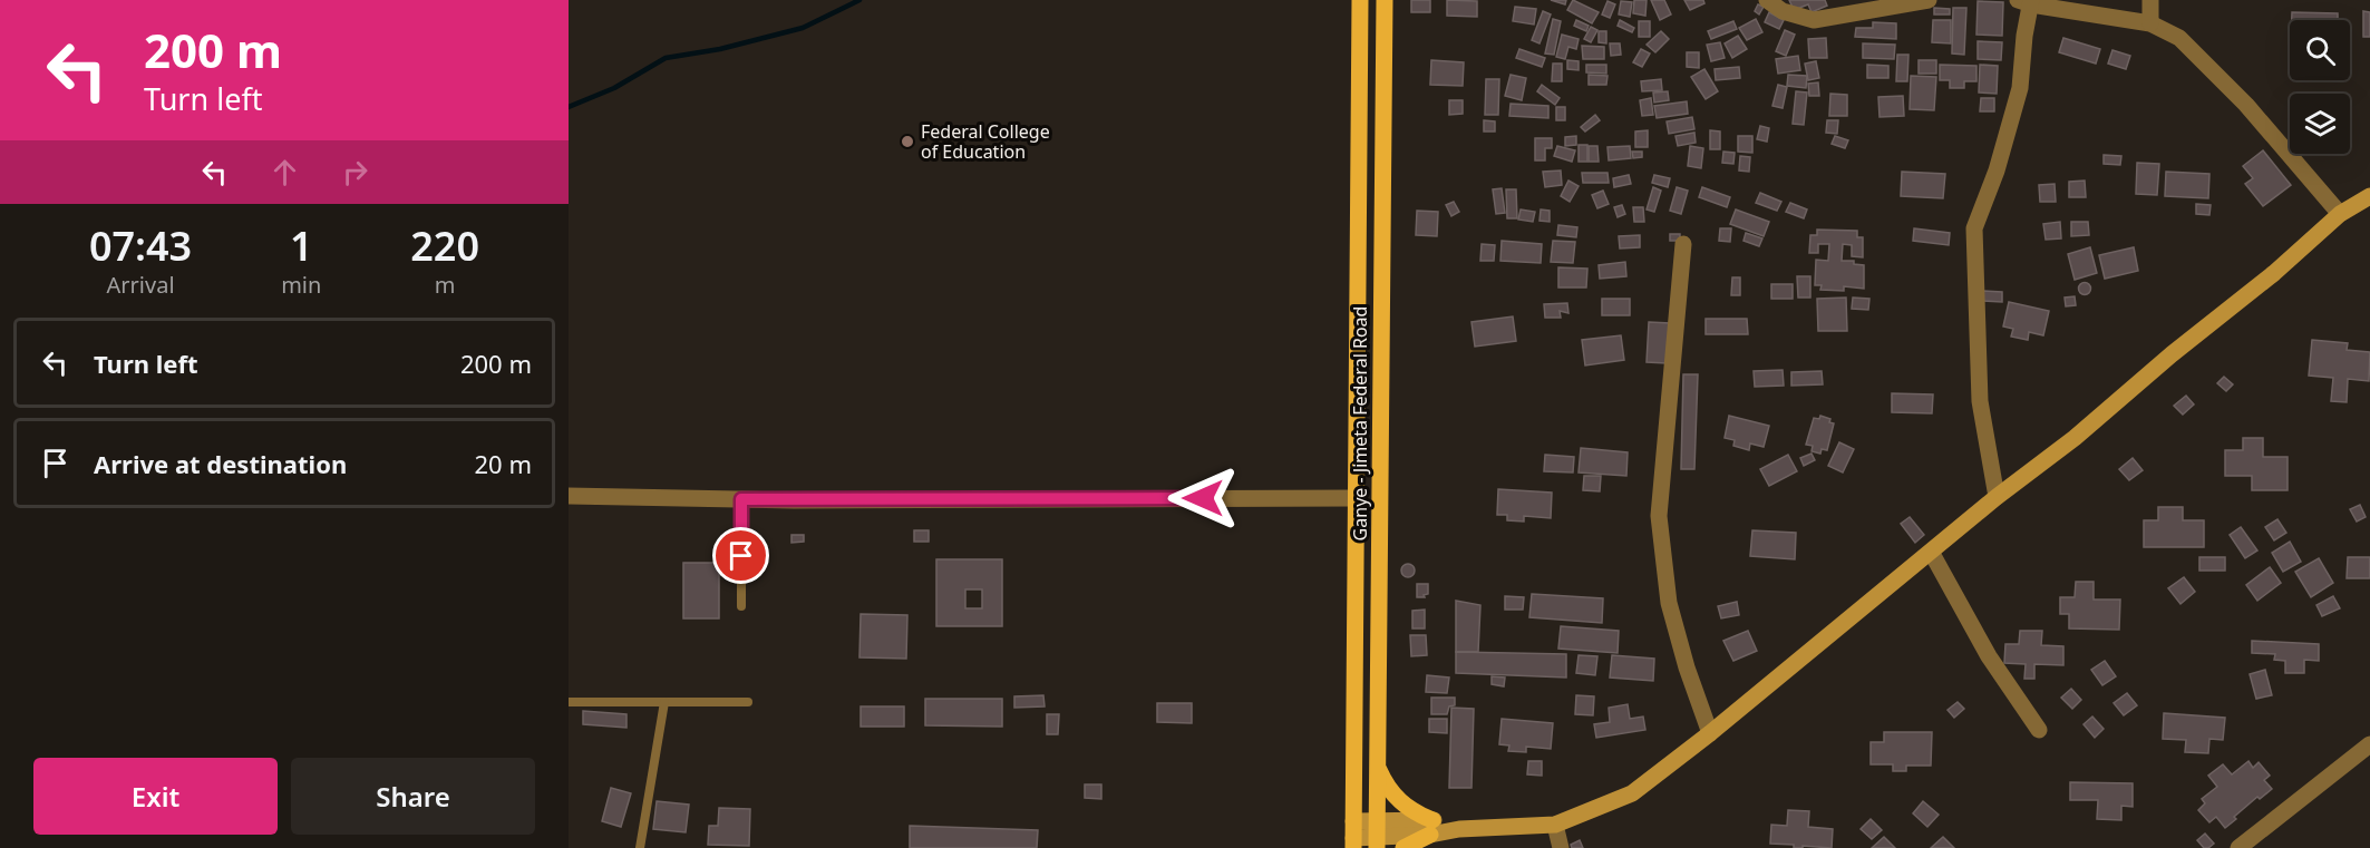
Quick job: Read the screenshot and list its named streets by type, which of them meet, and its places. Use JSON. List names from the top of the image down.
{
  "streets": {
    "main road": ["Ganye - Jimeta Federal Road"]
  },
  "places": ["Federal College of Education"],
  "page": {
    "turn": ["200 m", "Turn left"],
    "eta": [
      "07:43",
      "Arrival",
      "1",
      "min",
      "220",
      "m"
    ],
    "list": [
      {
        "name": "Turn left",
        "value": "200 m"
      },
      {
        "name": "Arrive at destination",
        "value": "20 m"
      }
    ],
    "buttons": ["Exit", "Share"]
  }
}
